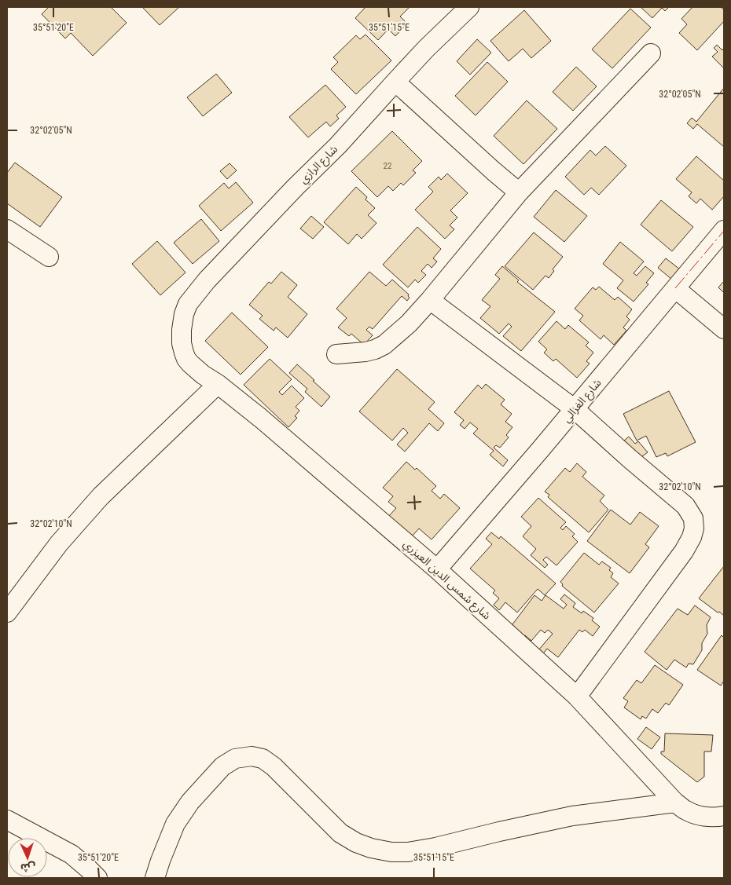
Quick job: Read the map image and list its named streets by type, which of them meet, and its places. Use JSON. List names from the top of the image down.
{
  "streets": {
    "street": ["شارع الرازي", "شارع الغزالي", "شارع شمس الدين العيزري"]
  },
  "crossings": [
    ["شارع الرازي", "شارع شمس الدين العيزري"],
    ["شارع الغزالي", "شارع شمس الدين العيزري"]
  ],
  "house_numbers": ["22"],
  "north": "bottom",
  "coordinates": [
    "35°51'20\"E",
    "35°51'15\"E",
    "32°02'05\"N",
    "32°02'10\"N"
  ]
}
